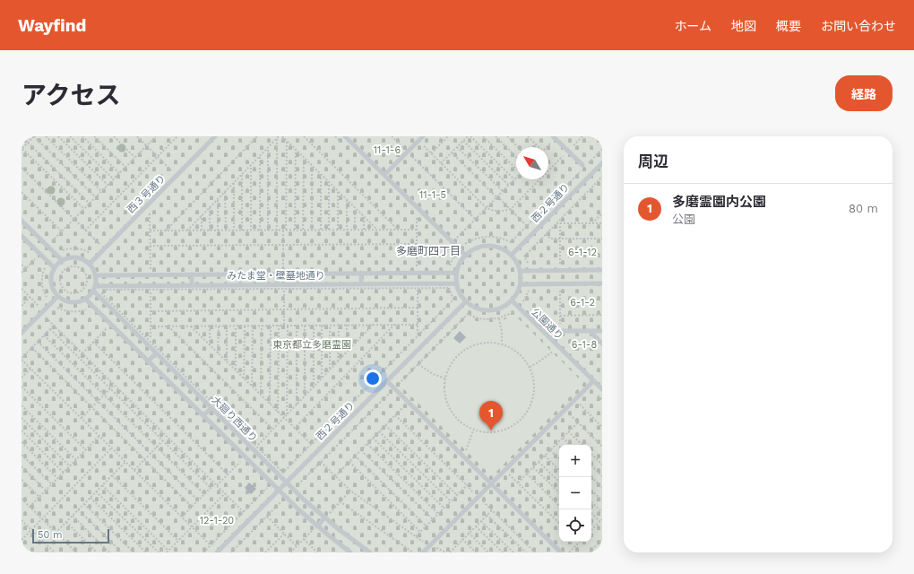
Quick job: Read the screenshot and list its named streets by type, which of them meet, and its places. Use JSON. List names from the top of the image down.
{
  "streets": {
    "lane": [
      "西３号通り",
      "西２号通り",
      "みたま堂・壁墓地通り",
      "公園通り",
      "大廻り西通り"
    ]
  },
  "crossings": [
    ["西２号通り", "みたま堂・壁墓地通り"],
    ["西２号通り", "公園通り"],
    ["西２号通り", "大廻り西通り"],
    ["みたま堂・壁墓地通り", "公園通り"]
  ],
  "districts": ["多磨町四丁目"],
  "parks": [
    "11-1-6",
    "11-1-5",
    "6-1-12",
    "6-1-2",
    "東京都立多磨霊園",
    "6-1-8",
    "12-1-20"
  ],
  "scale_bar": "50 m",
  "north": "top left",
  "page": {
    "header": "Wayfind",
    "nav": [
      "ホーム",
      "地図",
      "概要",
      "お問い合わせ"
    ],
    "title": "アクセス",
    "buttons": "経路",
    "heading": "周辺",
    "list": [
      {
        "mark": "1",
        "name": "多磨霊園内公園",
        "note": "公園",
        "value": "80 m"
      }
    ],
    "pins": "1",
    "map_buttons": ["+", "−"],
    "scale": "50 m"
  }
}
